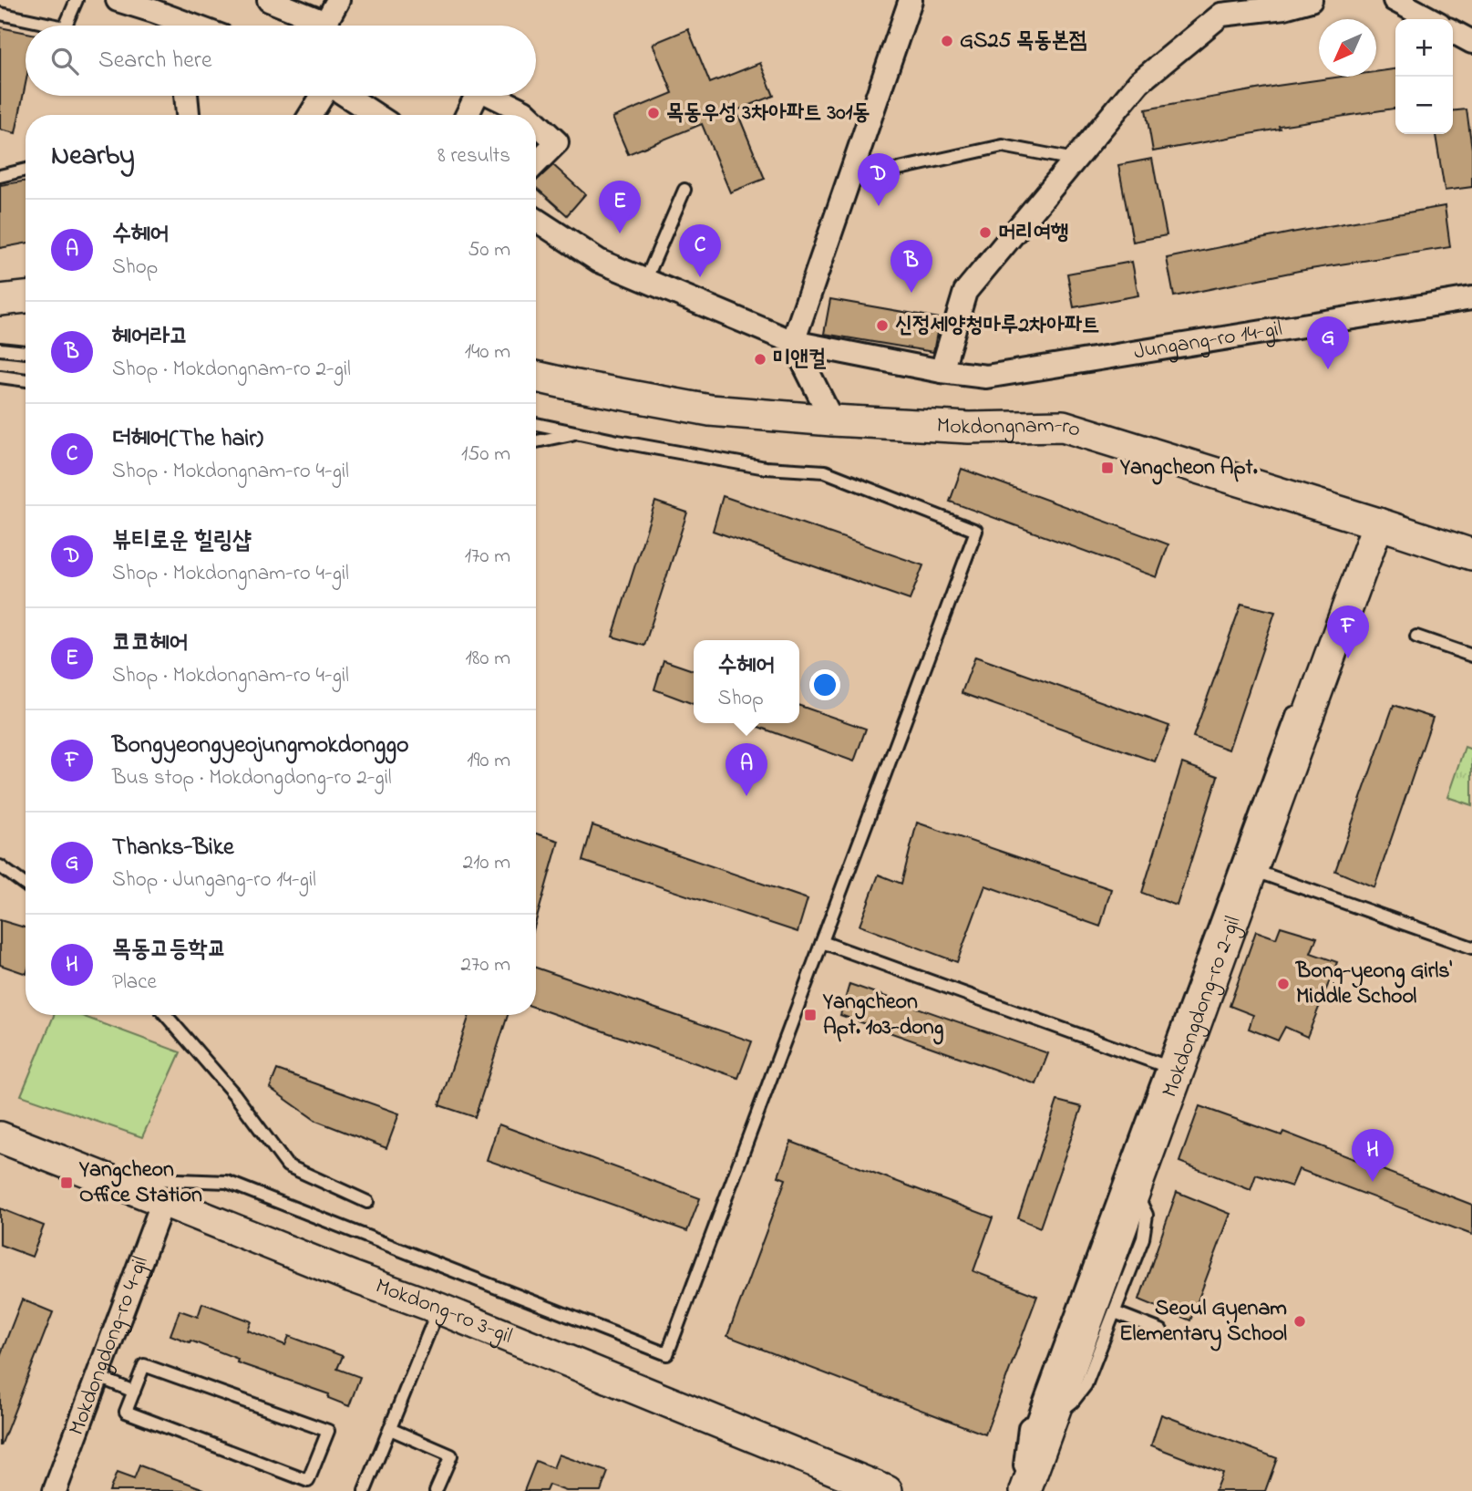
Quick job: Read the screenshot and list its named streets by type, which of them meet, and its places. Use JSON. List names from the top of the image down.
{
  "streets": {
    "street": [
      "Jungang-ro 14-gil",
      "Mokdongnam-ro",
      "Mokdongdong-ro 2-gil",
      "Mokdong-ro 3-gil",
      "Mokdongdong-ro 4-gil"
    ]
  },
  "crossings": [
    ["Mokdongnam-ro", "Mokdongdong-ro 2-gil"],
    ["Mokdong-ro 3-gil", "Mokdongdong-ro 4-gil"]
  ],
  "places": {
    "other": [
      "GS25 목동본점",
      "목동우성 3차아파트 301동",
      "머리여행",
      "신정세양청마루2차아파트",
      "미앤컬",
      "Bong-yeong Girls' Middle School",
      "Seoul Gyenam Elementary School"
    ],
    "transit": ["Yangcheon Apt.", "Yangcheon Apt. 103-dong", "Yangcheon Office Station"]
  },
  "north": "bottom left",
  "page": {
    "map_buttons": ["+", "−"],
    "search": "Search here",
    "heading": ["Nearby", "8 results"],
    "pins": [
      "D",
      "E",
      "C",
      "B",
      "G",
      "F",
      "A",
      "H"
    ],
    "list": [
      {
        "mark": "A",
        "name": "수헤어",
        "note": "Shop",
        "value": "50 m"
      },
      {
        "mark": "B",
        "name": "헤어라고",
        "note": "Shop · Mokdongnam-ro 2-gil",
        "value": "140 m"
      },
      {
        "mark": "C",
        "name": "더헤어(The hair)",
        "note": "Shop · Mokdongnam-ro 4-gil",
        "value": "150 m"
      },
      {
        "mark": "D",
        "name": "뷰티로운 힐링샵",
        "note": "Shop · Mokdongnam-ro 4-gil",
        "value": "170 m"
      },
      {
        "mark": "E",
        "name": "코코헤어",
        "note": "Shop · Mokdongnam-ro 4-gil",
        "value": "180 m"
      },
      {
        "mark": "F",
        "name": "Bongyeongyeojungmokdonggo",
        "note": "Bus stop · Mokdongdong-ro 2-gil",
        "value": "190 m"
      },
      {
        "mark": "G",
        "name": "Thanks-Bike",
        "note": "Shop · Jungang-ro 14-gil",
        "value": "210 m"
      },
      {
        "mark": "H",
        "name": "목동고등학교",
        "note": "Place",
        "value": "270 m"
      }
    ],
    "popup": ["수헤어", "Shop"]
  }
}
